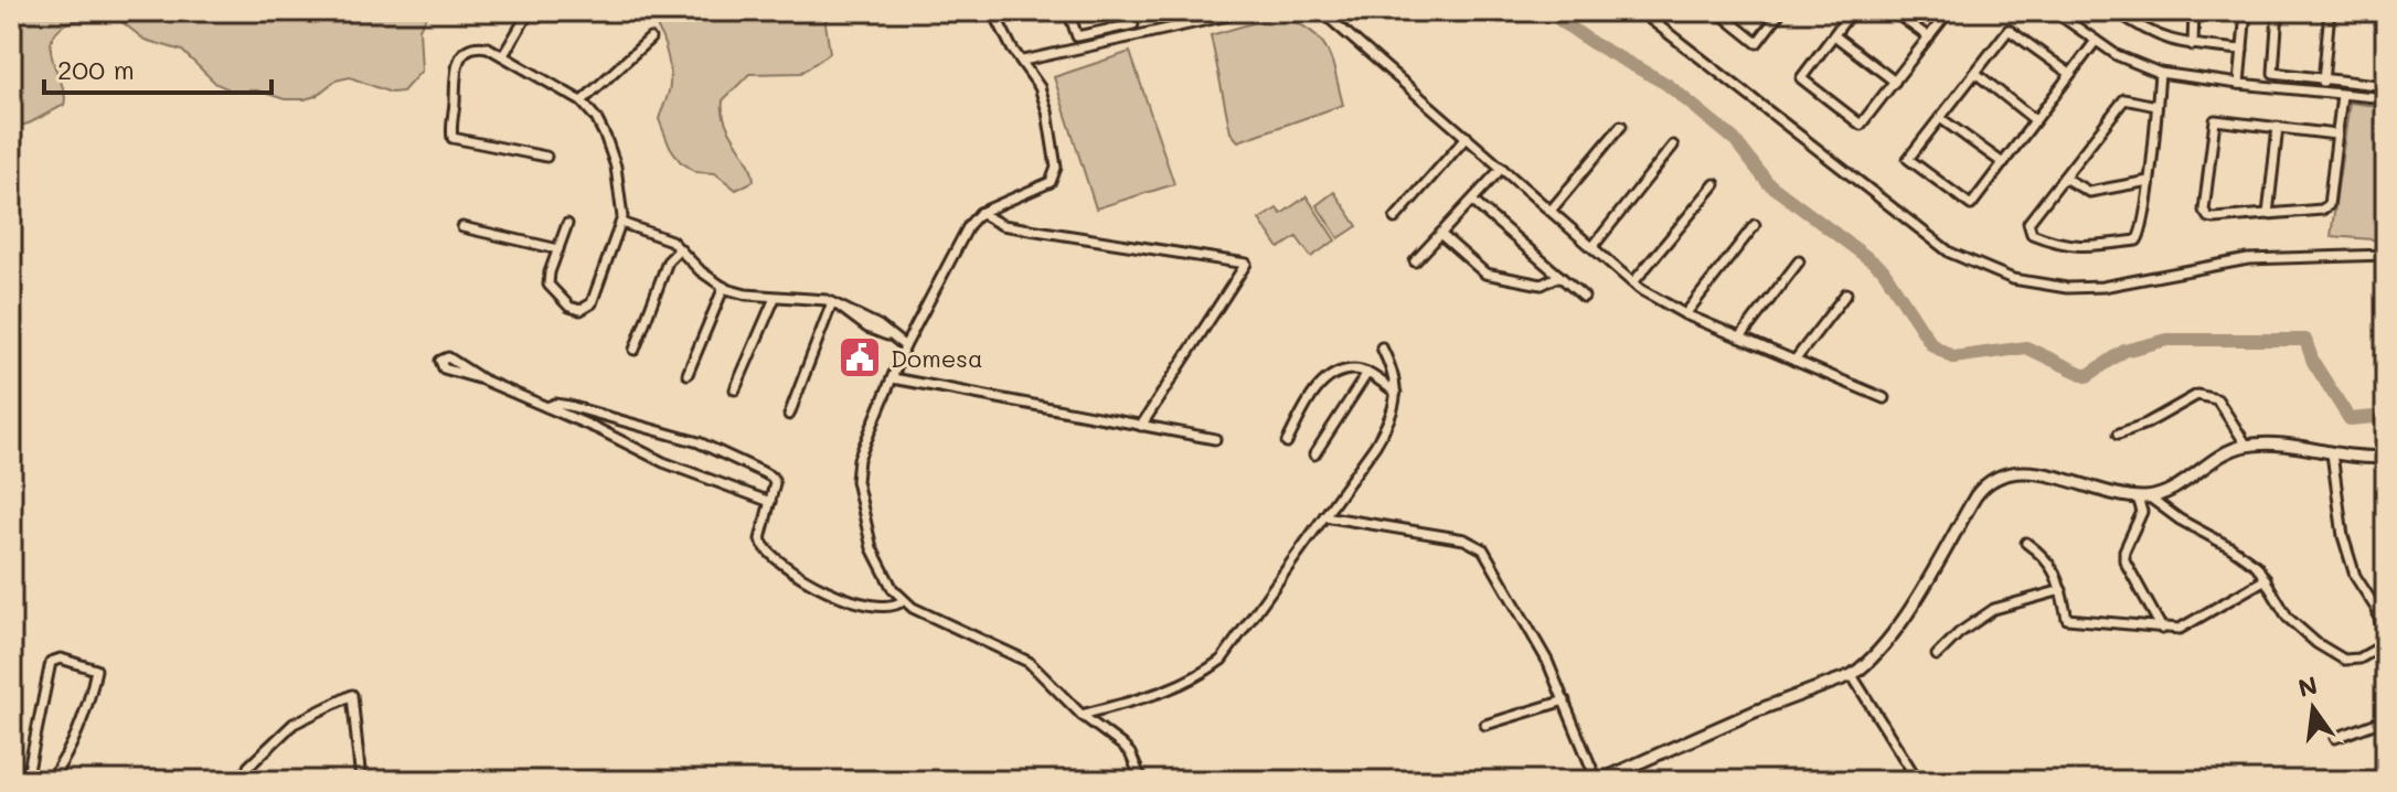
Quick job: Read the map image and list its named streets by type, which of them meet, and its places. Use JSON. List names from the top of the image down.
{
  "places": {
    "public building": ["Domesa"]
  },
  "scale_bar": "200 m",
  "north": "top"
}
